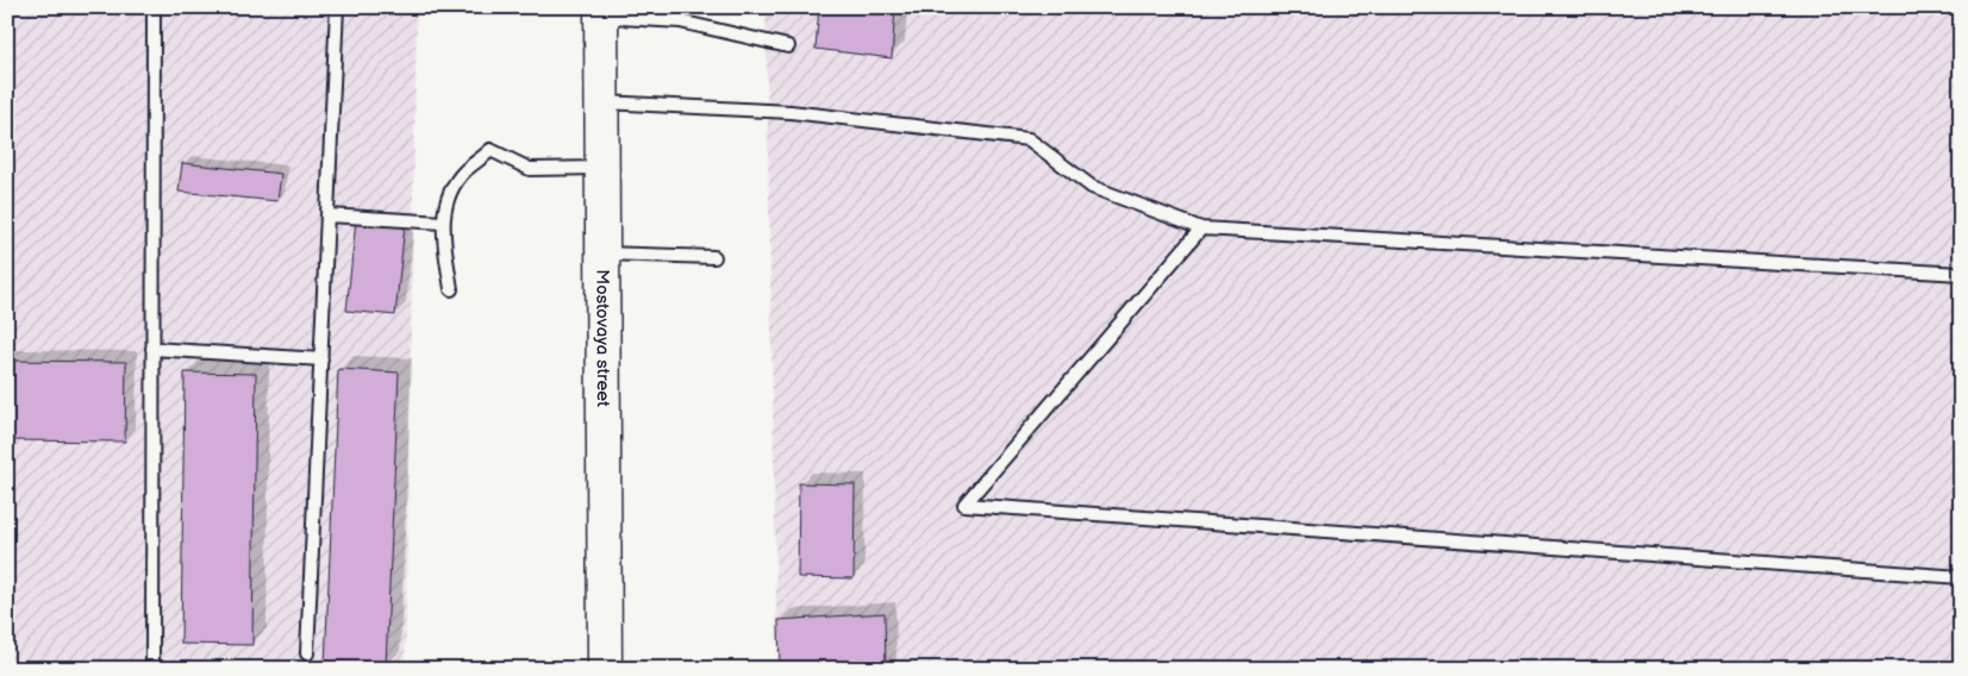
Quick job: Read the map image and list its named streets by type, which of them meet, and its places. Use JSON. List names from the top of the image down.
{
  "streets": {
    "street": ["Mostovaya street"]
  }
}
